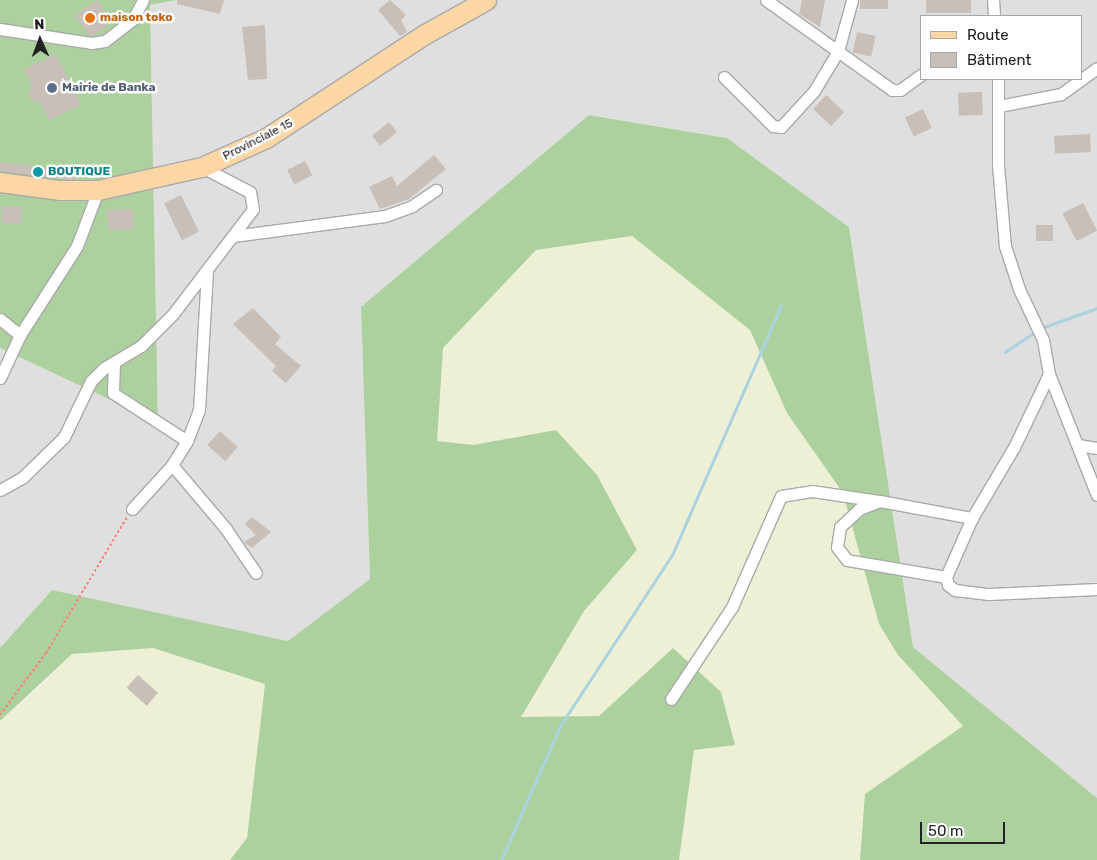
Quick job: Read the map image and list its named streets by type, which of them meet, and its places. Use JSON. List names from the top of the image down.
{
  "streets": {
    "main road": ["Provinciale 15"]
  },
  "places": ["maison toko", "Mairie de Banka", "BOUTIQUE"],
  "legend": ["Route", "Bâtiment"],
  "scale_bar": "50 m",
  "north": "top"
}
